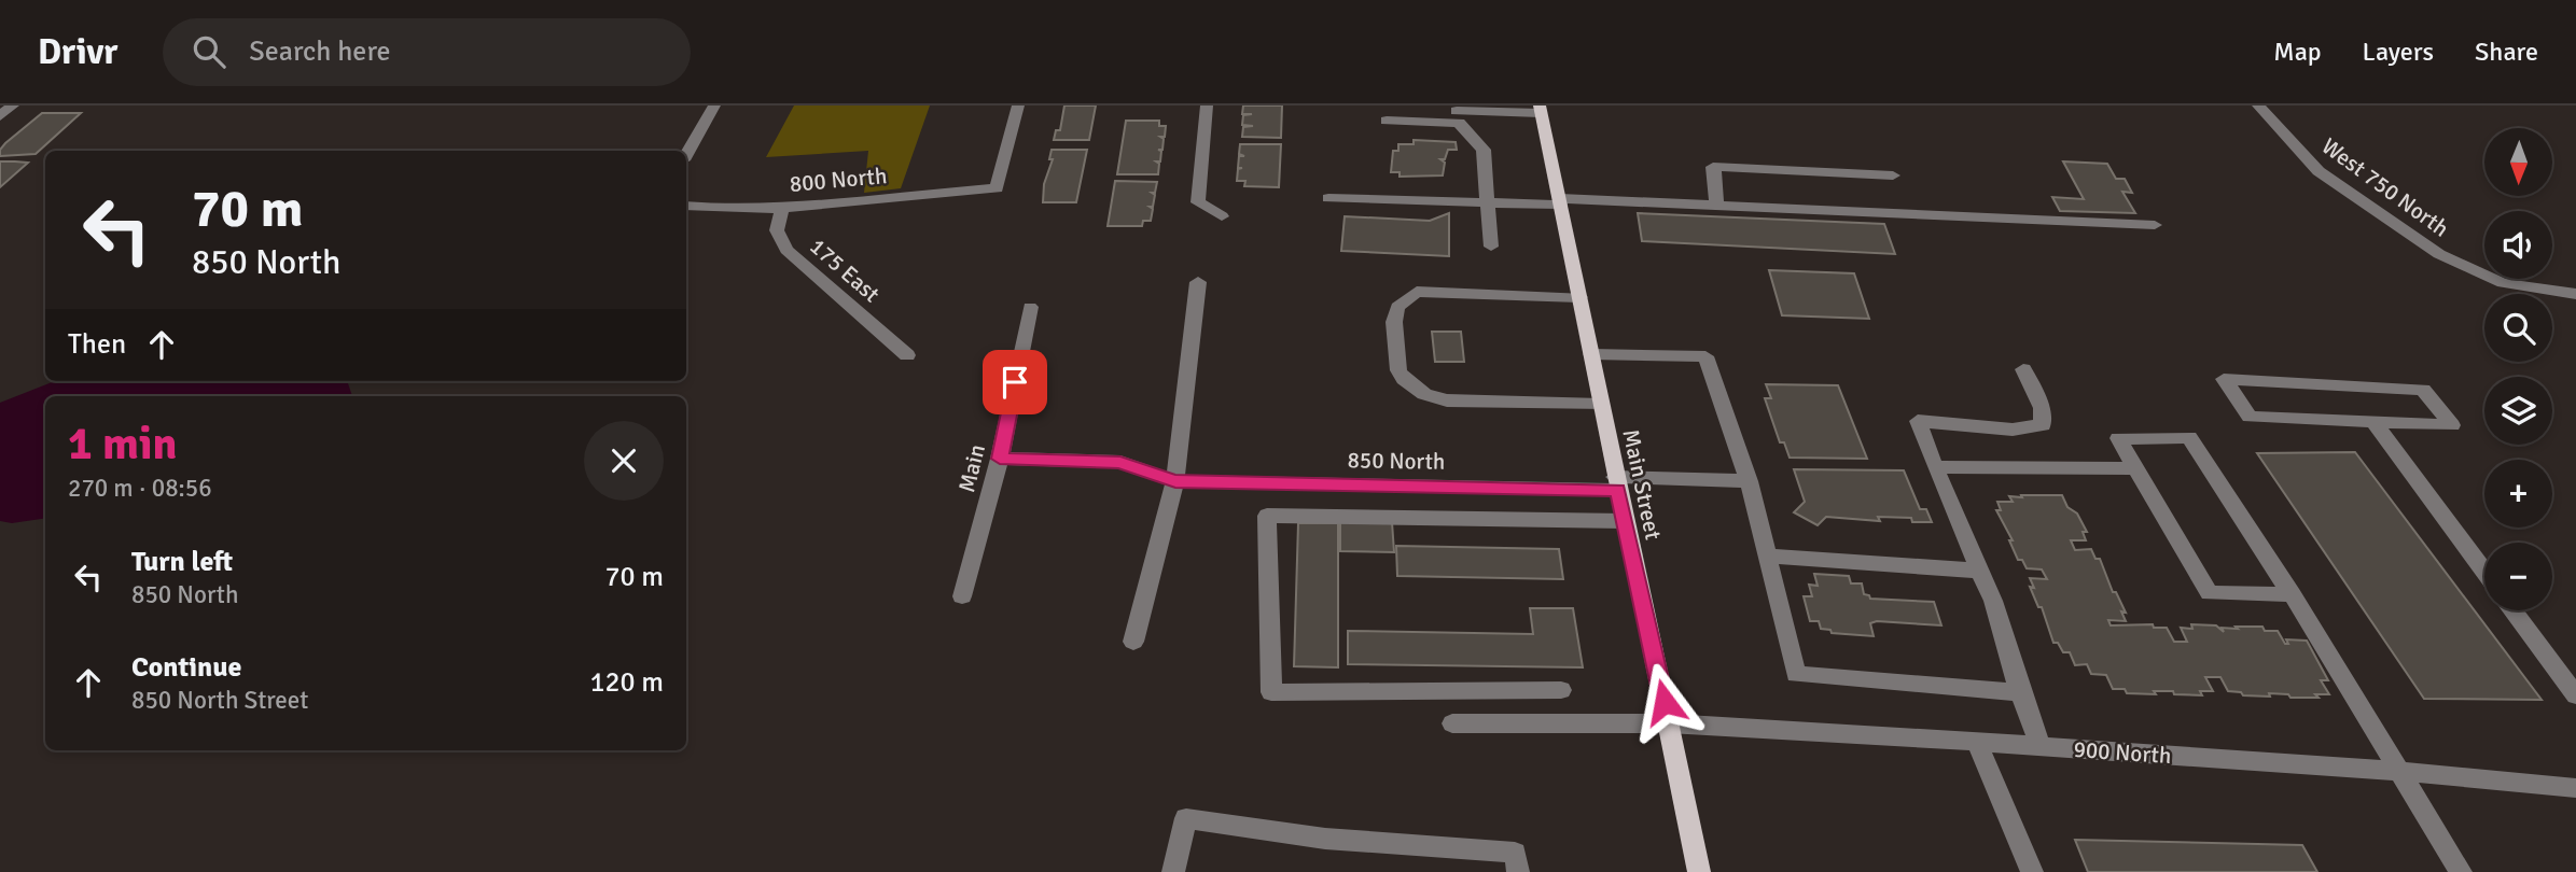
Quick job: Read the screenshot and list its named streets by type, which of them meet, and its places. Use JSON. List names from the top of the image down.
{
  "streets": {
    "main road": ["Main Street"],
    "street": [
      "800 North",
      "West 750 North",
      "175 East",
      "850 North",
      "Main",
      "900 North"
    ]
  },
  "crossings": [
    ["800 North", "175 East"],
    ["850 North", "Main"],
    ["850 North", "Main Street"],
    ["Main Street", "900 North"]
  ],
  "north": "bottom",
  "page": {
    "header": "Drivr",
    "search": "Search here",
    "nav": ["Map", "Layers", "Share"],
    "map_buttons": ["+", "−"],
    "turn": ["70 m", "850 North"],
    "then": "Then",
    "heading": ["1 min", "270 m · 08:56"],
    "list": [
      {
        "name": "Turn left",
        "note": "850 North",
        "value": "70 m"
      },
      {
        "name": "Continue",
        "note": "850 North Street",
        "value": "120 m"
      }
    ]
  }
}
